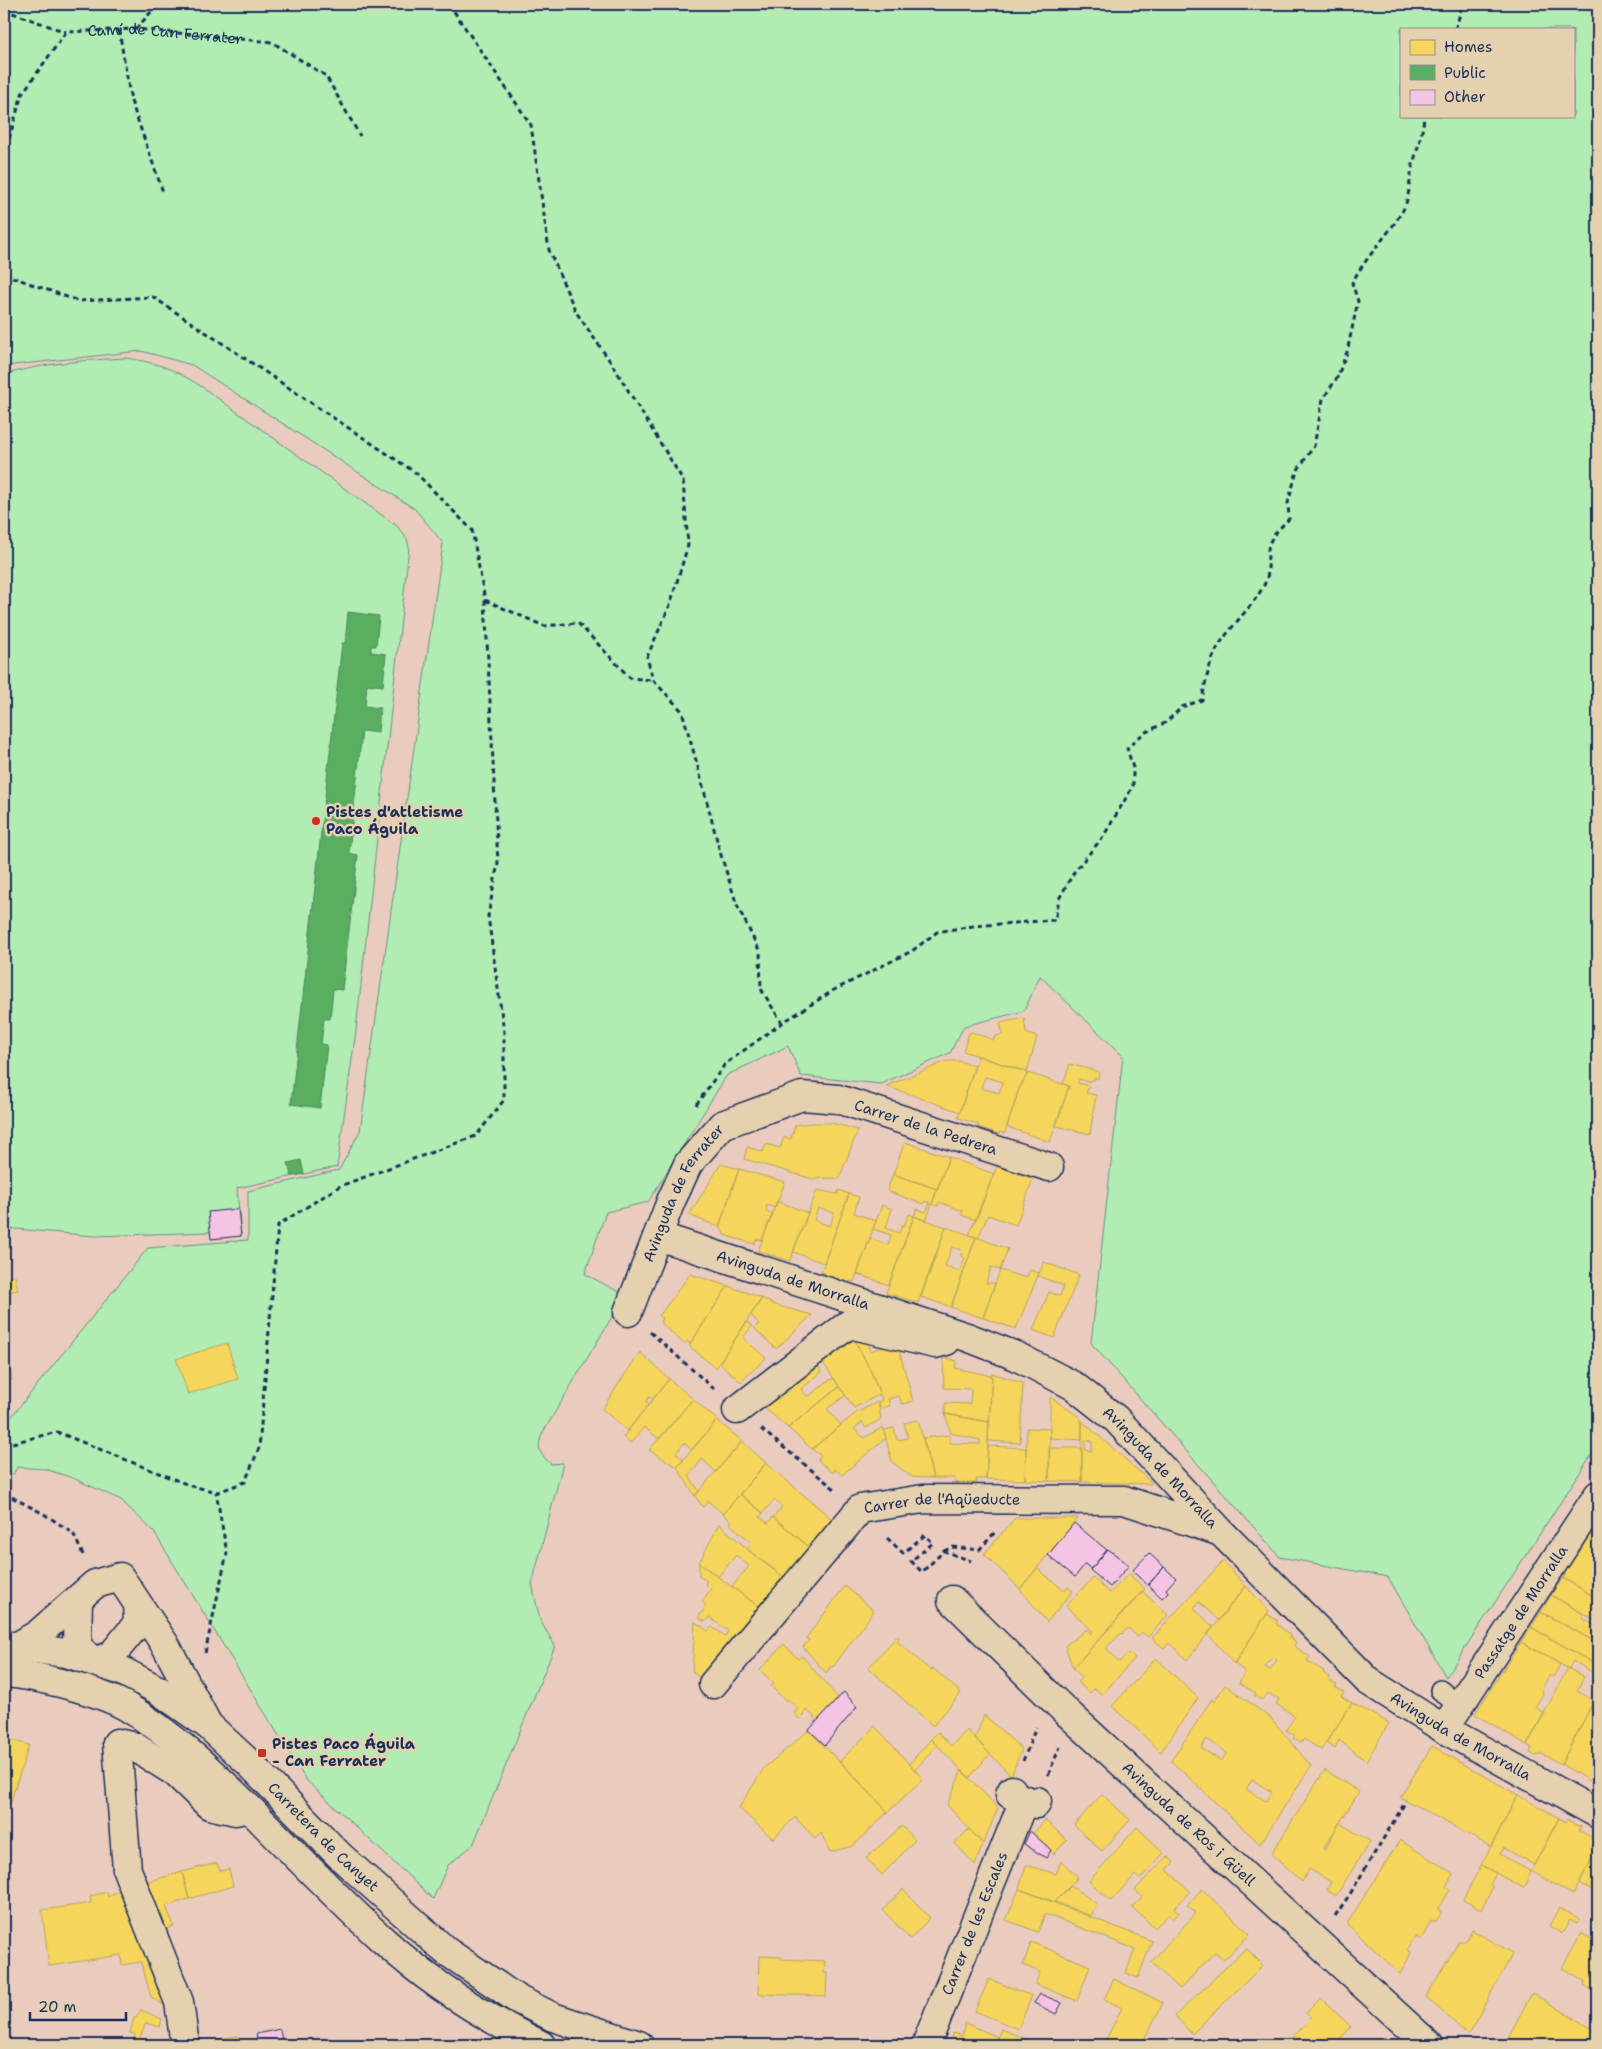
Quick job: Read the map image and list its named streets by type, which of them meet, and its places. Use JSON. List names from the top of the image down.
{
  "streets": {
    "street": [
      "Carrer de la Pedrera",
      "Avinguda de Ferrater",
      "Avinguda de Morralla",
      "Carrer de l'Aqüeducte",
      "Passatge de Morralla",
      "Avinguda de Ros i Güell",
      "Carretera de Canyet",
      "Carrer de les Escales"
    ],
    "path": ["Camí de Can Ferrater"]
  },
  "crossings": [
    ["Carrer de la Pedrera", "Avinguda de Ferrater"],
    ["Avinguda de Ferrater", "Avinguda de Morralla"],
    ["Avinguda de Morralla", "Carrer de l'Aqüeducte"],
    ["Avinguda de Morralla", "Passatge de Morralla"]
  ],
  "places": {
    "other": ["Pistes d'atletisme Paco Águila"],
    "transit": ["Pistes Paco Águila - Can Ferrater"]
  },
  "legend": ["Homes", "Public", "Other"],
  "scale_bar": "20 m"
}
